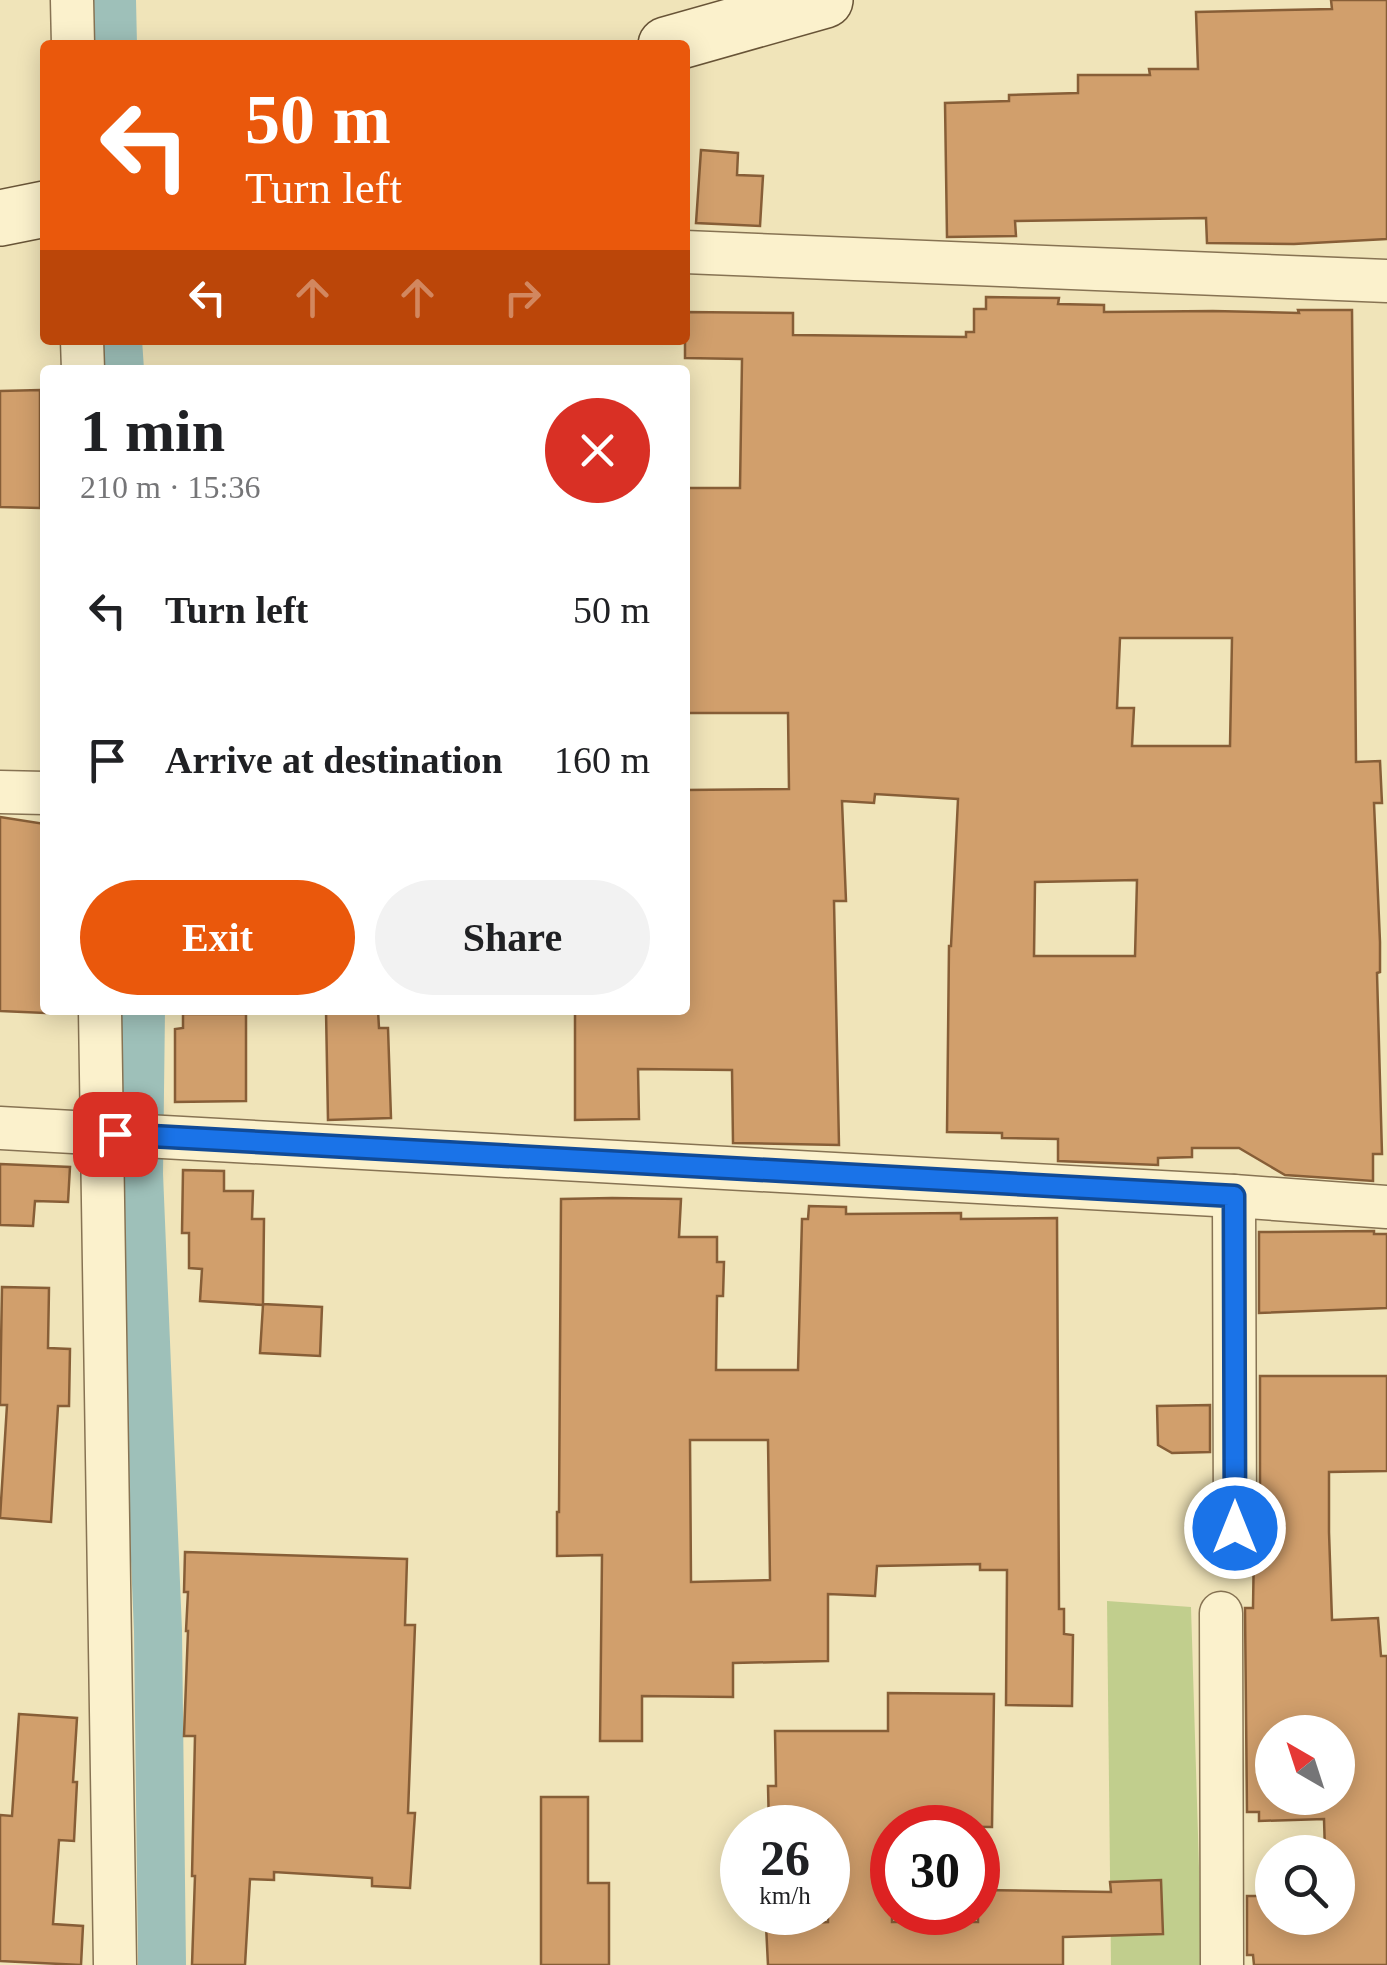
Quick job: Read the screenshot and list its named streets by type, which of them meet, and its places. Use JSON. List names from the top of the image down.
{
  "north": "top left",
  "page": {
    "turn": ["50 m", "Turn left"],
    "heading": ["1 min", "210 m · 15:36"],
    "list": [
      {
        "name": "Turn left",
        "value": "50 m"
      },
      {
        "name": "Arrive at destination",
        "value": "160 m"
      }
    ],
    "buttons": ["Exit", "Share"],
    "speed": "26 km/h",
    "limit": "30"
  }
}
